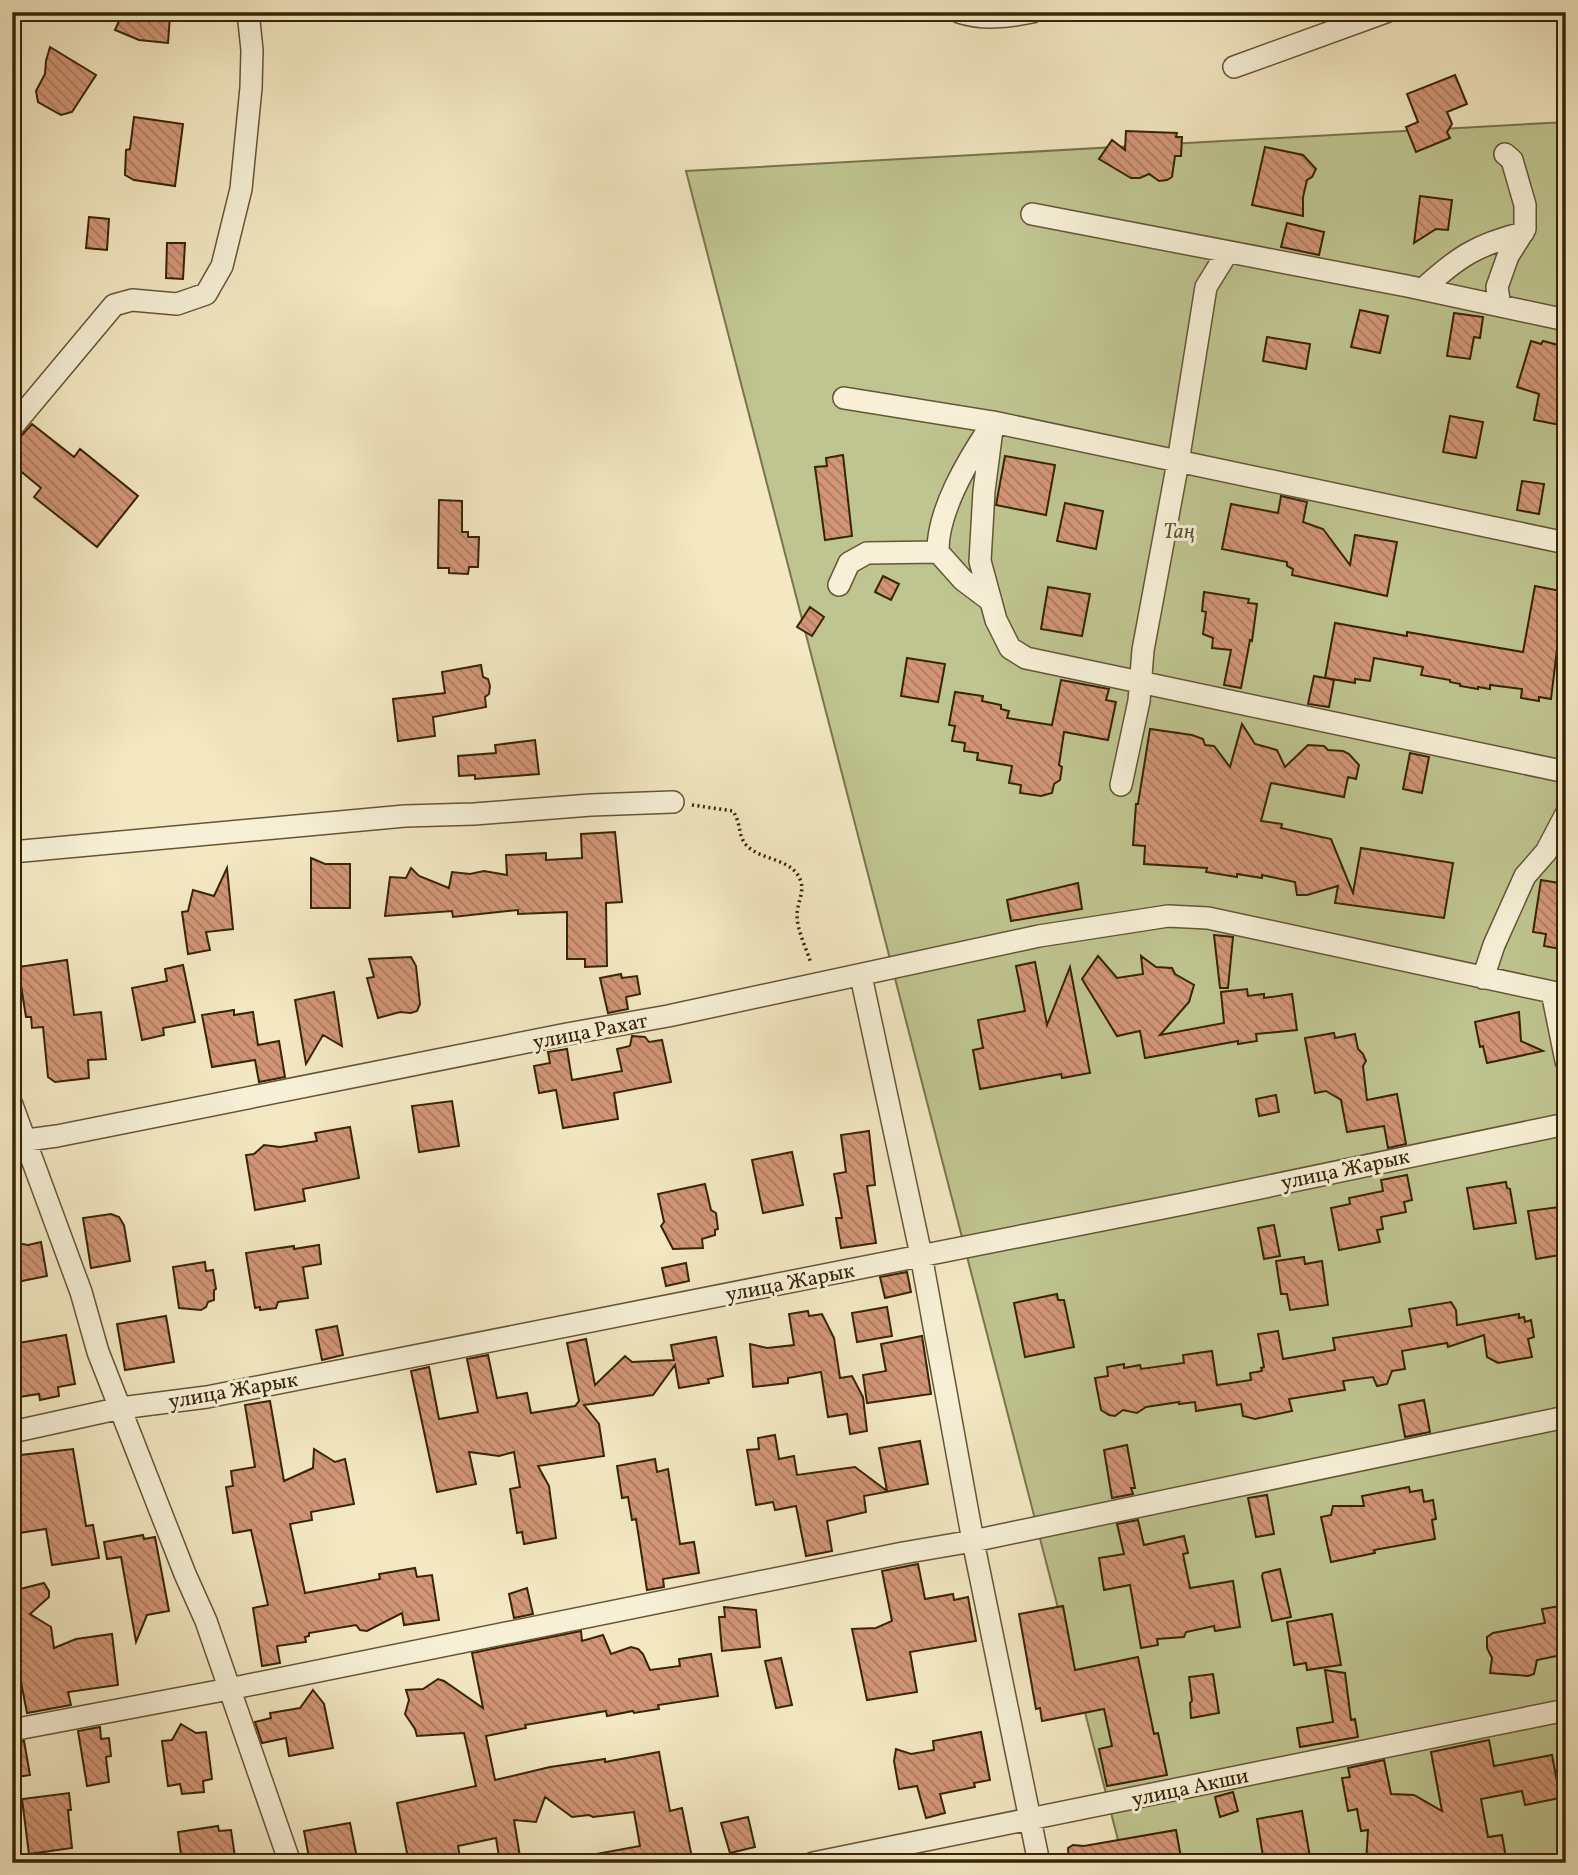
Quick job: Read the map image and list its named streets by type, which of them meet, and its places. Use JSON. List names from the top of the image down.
{
  "streets": {
    "street": ["улица Рахат", "улица Жарык", "улица Акши"]
  },
  "parks": ["Таң"]
}
